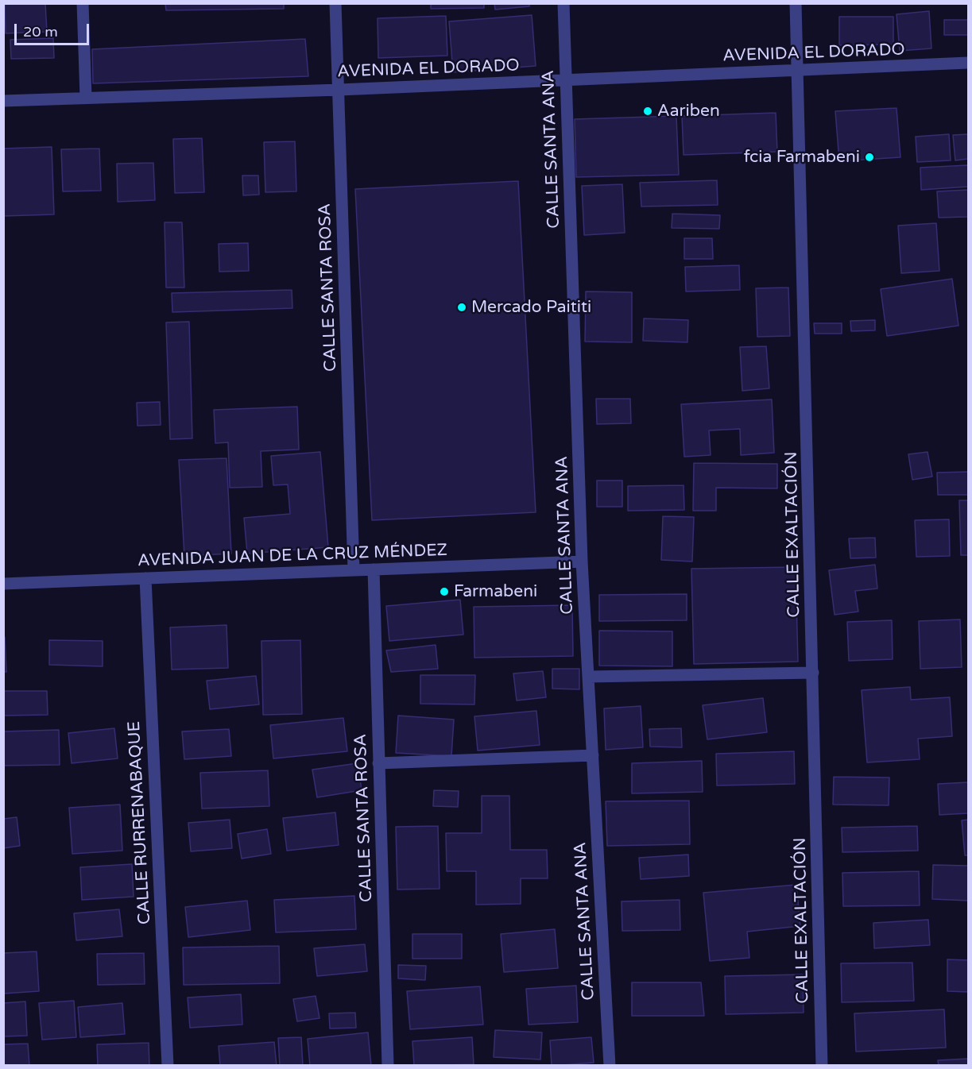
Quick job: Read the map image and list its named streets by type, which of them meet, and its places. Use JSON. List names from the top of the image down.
{
  "streets": {
    "street": [
      "AVENIDA EL DORADO",
      "CALLE SANTA ANA",
      "CALLE SANTA ROSA",
      "CALLE EXALTACIÓN",
      "AVENIDA JUAN DE LA CRUZ MÉNDEZ",
      "CALLE RURRENABAQUE"
    ]
  },
  "crossings": [
    ["AVENIDA EL DORADO", "CALLE SANTA ANA"],
    ["AVENIDA EL DORADO", "CALLE SANTA ROSA"],
    ["AVENIDA EL DORADO", "CALLE EXALTACIÓN"],
    ["CALLE SANTA ANA", "AVENIDA JUAN DE LA CRUZ MÉNDEZ"],
    ["CALLE SANTA ROSA", "AVENIDA JUAN DE LA CRUZ MÉNDEZ"],
    ["AVENIDA JUAN DE LA CRUZ MÉNDEZ", "CALLE RURRENABAQUE"]
  ],
  "places": [
    "Aariben",
    "fcia Farmabeni",
    "Mercado Paititi",
    "Farmabeni"
  ],
  "scale_bar": "20 m"
}
